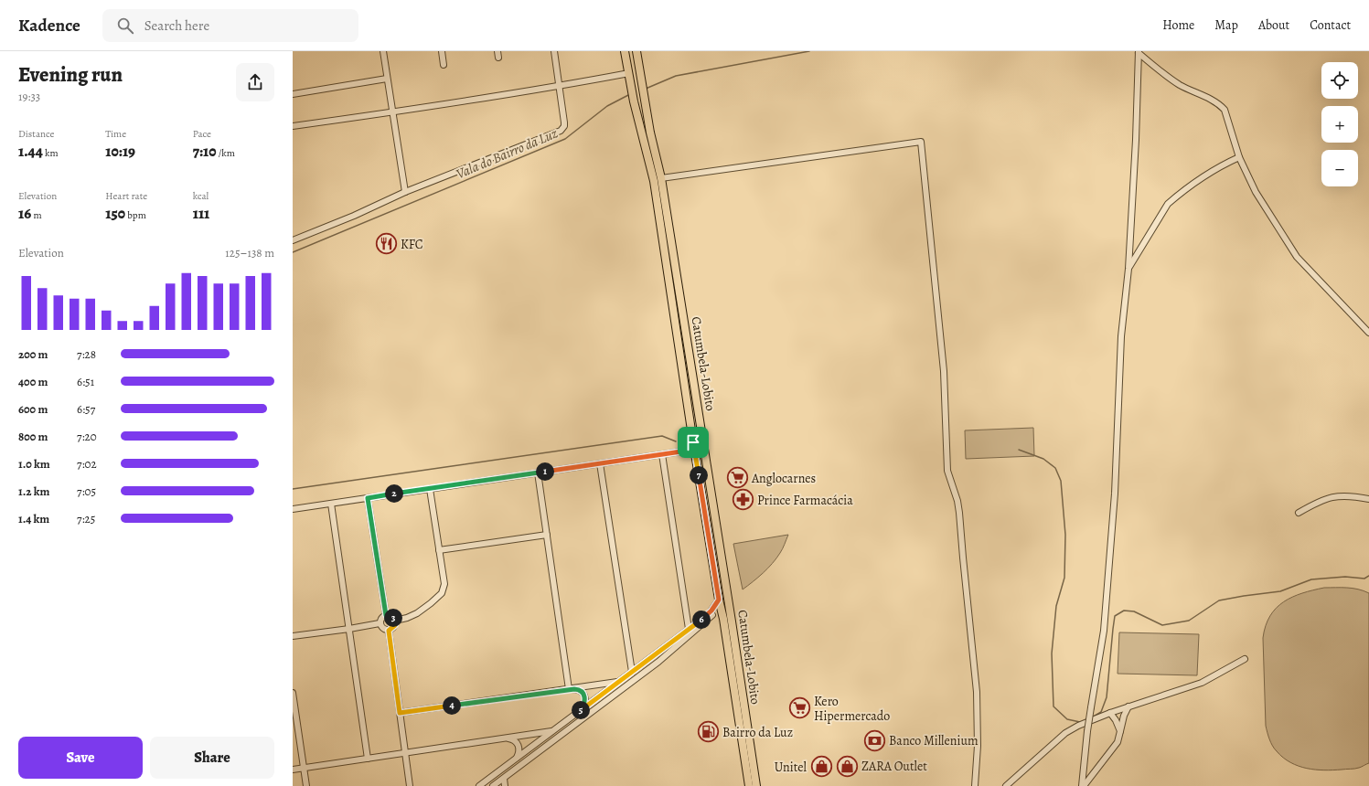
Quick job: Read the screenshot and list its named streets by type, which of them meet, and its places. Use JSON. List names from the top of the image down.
{
  "streets": {
    "main road": ["Catumbela-Lobito"]
  },
  "water": ["Vala do Bairro da Luz"],
  "places": {
    "restaurant": ["KFC"],
    "supermarket": ["Anglocarnes", "Kero Hipermercado"],
    "pharmacy": ["Prince Farmacácia"],
    "fuel station": ["Bairro da Luz"],
    "bank": ["Banco Millenium"],
    "shop": ["ZARA Outlet", "Unitel"]
  },
  "page": {
    "header": "Kadence",
    "search": "Search here",
    "nav": [
      "Home",
      "Map",
      "About",
      "Contact"
    ],
    "heading": ["Evening run", "19:33"],
    "map_buttons": ["+", "−"],
    "stats": [
      ["Distance", "1.44 km"],
      ["Time", "10:19"],
      ["Pace", "7:10 /km"],
      ["Elevation", "16 m"],
      ["Heart rate", "150 bpm"],
      ["kcal", "111"]
    ],
    "chart": ["Elevation", "125–138 m"],
    "list": [
      {
        "name": "200 m",
        "note": "7:28"
      },
      {
        "name": "400 m",
        "note": "6:51"
      },
      {
        "name": "600 m",
        "note": "6:57"
      },
      {
        "name": "800 m",
        "note": "7:20"
      },
      {
        "name": "1.0 km",
        "note": "7:02"
      },
      {
        "name": "1.2 km",
        "note": "7:05"
      },
      {
        "name": "1.4 km",
        "note": "7:25"
      }
    ],
    "pins": [
      "1",
      "7",
      "2",
      "3",
      "6",
      "4",
      "5"
    ],
    "buttons": ["Save", "Share"]
  }
}
